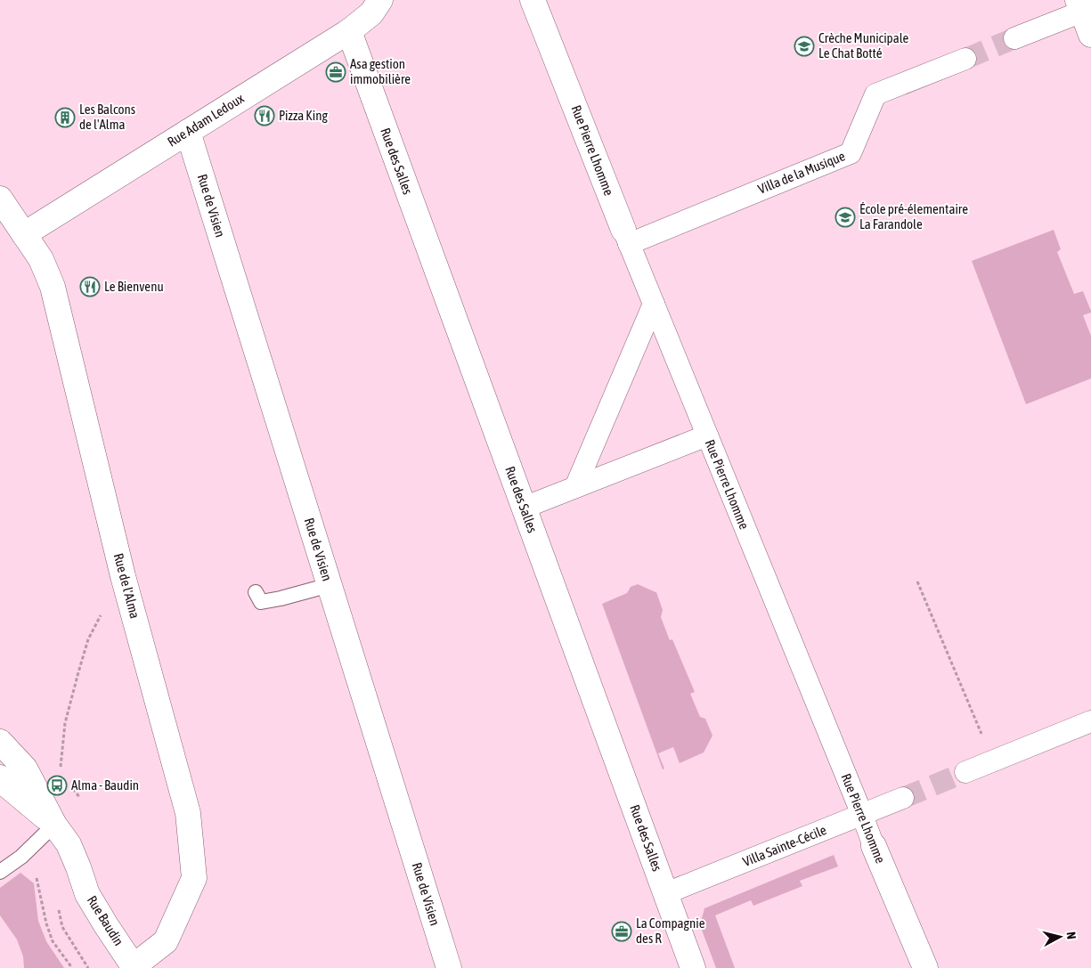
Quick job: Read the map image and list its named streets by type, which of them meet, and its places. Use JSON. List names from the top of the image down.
{
  "streets": {
    "street": [
      "Rue Adam Ledoux",
      "Rue Pierre Lhomme",
      "Rue des Salles",
      "Villa de la Musique",
      "Rue de Visien",
      "Rue de l'Alma",
      "Villa Sainte-Cécile",
      "Rue Baudin"
    ]
  },
  "crossings": [
    ["Rue Adam Ledoux", "Rue des Salles"],
    ["Rue Adam Ledoux", "Rue de Visien"],
    ["Rue Adam Ledoux", "Rue de l'Alma"],
    ["Rue Pierre Lhomme", "Villa de la Musique"],
    ["Rue Pierre Lhomme", "Villa Sainte-Cécile"],
    ["Rue des Salles", "Villa Sainte-Cécile"],
    ["Rue de l'Alma", "Rue Baudin"]
  ],
  "places": {
    "school or university": ["Crèche Municipale Le Chat Botté", "École pré-élementaire La Farandole"],
    "office": ["Asa gestion immobilière", "La Compagnie des R"],
    "restaurant": ["Pizza King", "Le Bienvenu"],
    "building": ["Les Balcons de l'Alma"],
    "bus stop": ["Alma - Baudin"]
  },
  "north": "right"
}
